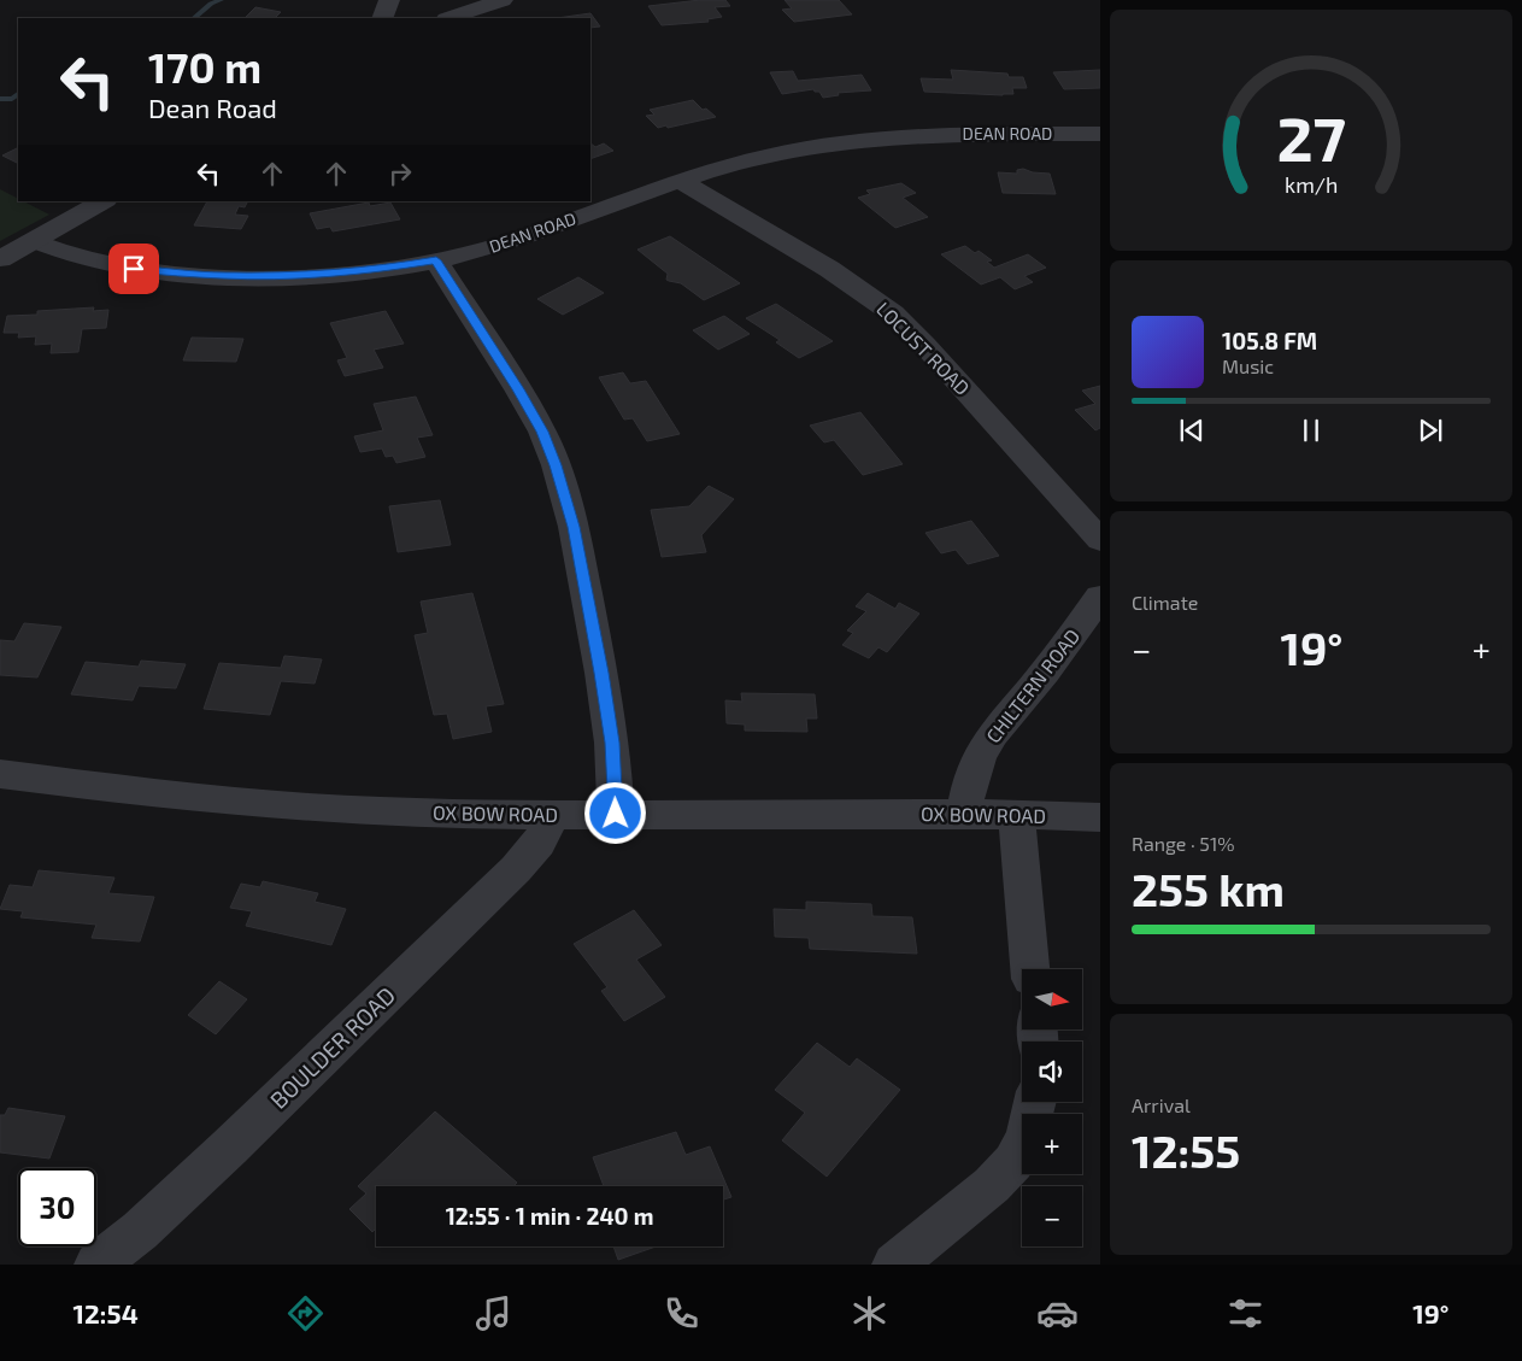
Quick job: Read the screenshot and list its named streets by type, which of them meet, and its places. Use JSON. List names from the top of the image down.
{
  "streets": {
    "street": [
      "DEAN ROAD",
      "LOCUST ROAD",
      "CHILTERN ROAD",
      "OX BOW ROAD",
      "BOULDER ROAD"
    ]
  },
  "crossings": [
    ["DEAN ROAD", "LOCUST ROAD"],
    ["CHILTERN ROAD", "OX BOW ROAD"],
    ["OX BOW ROAD", "BOULDER ROAD"]
  ],
  "north": "right",
  "page": {
    "turn": ["170 m", "Dean Road"],
    "song": ["105.8 FM", "Music"],
    "tile": [
      "Climate",
      ["Range · 51%", "255 km"],
      ["Arrival", "12:55"]
    ],
    "heat": ["−", "19°", "+"],
    "map_buttons": ["+", "−"],
    "limit": "30",
    "trip": "12:55 · 1 min · 240 m",
    "tabs": ["12:54", "19°"],
    "gauge": ["27", "km/h"]
  }
}
